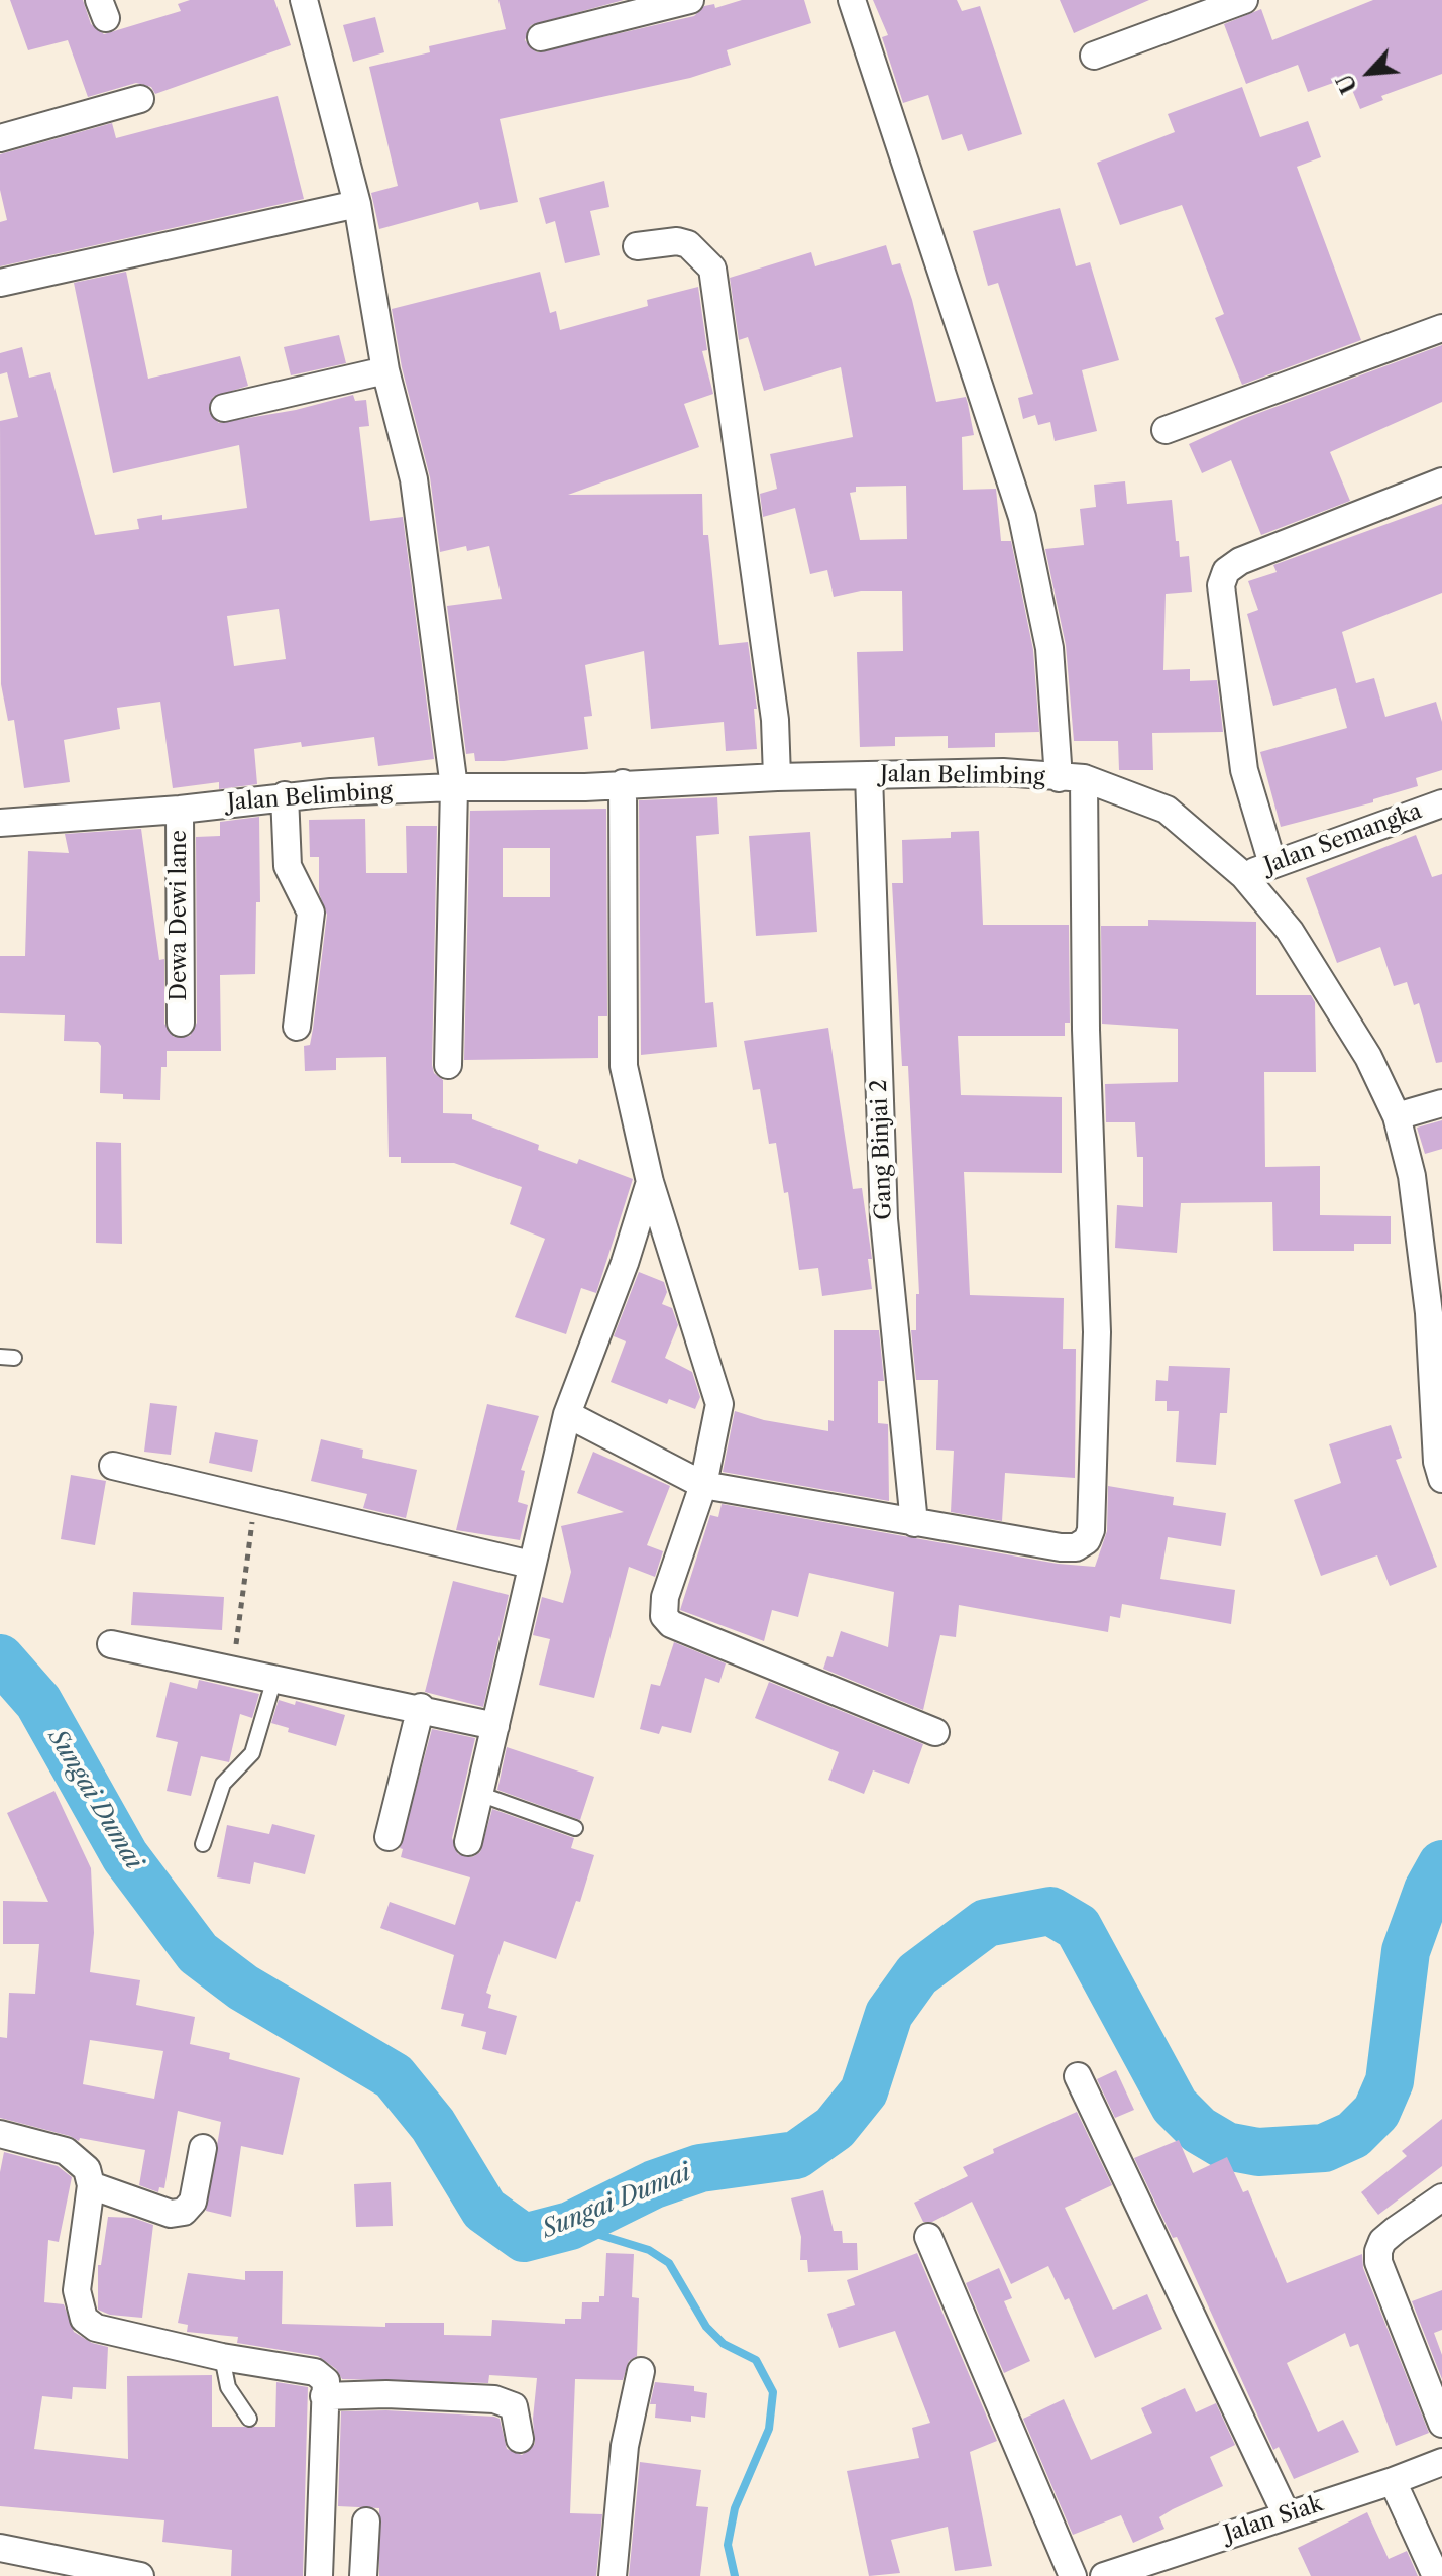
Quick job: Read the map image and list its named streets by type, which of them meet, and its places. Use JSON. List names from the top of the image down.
{
  "streets": {
    "street": [
      "Jalan Belimbing",
      "Jalan Semangka",
      "Dewa Dewi lane",
      "Gang Binjai 2",
      "Jalan Siak"
    ]
  },
  "crossings": [
    ["Jalan Belimbing", "Jalan Semangka"],
    ["Jalan Belimbing", "Dewa Dewi lane"],
    ["Jalan Belimbing", "Gang Binjai 2"]
  ],
  "water": ["Sungai Dumai"],
  "north": "bottom left"
}
